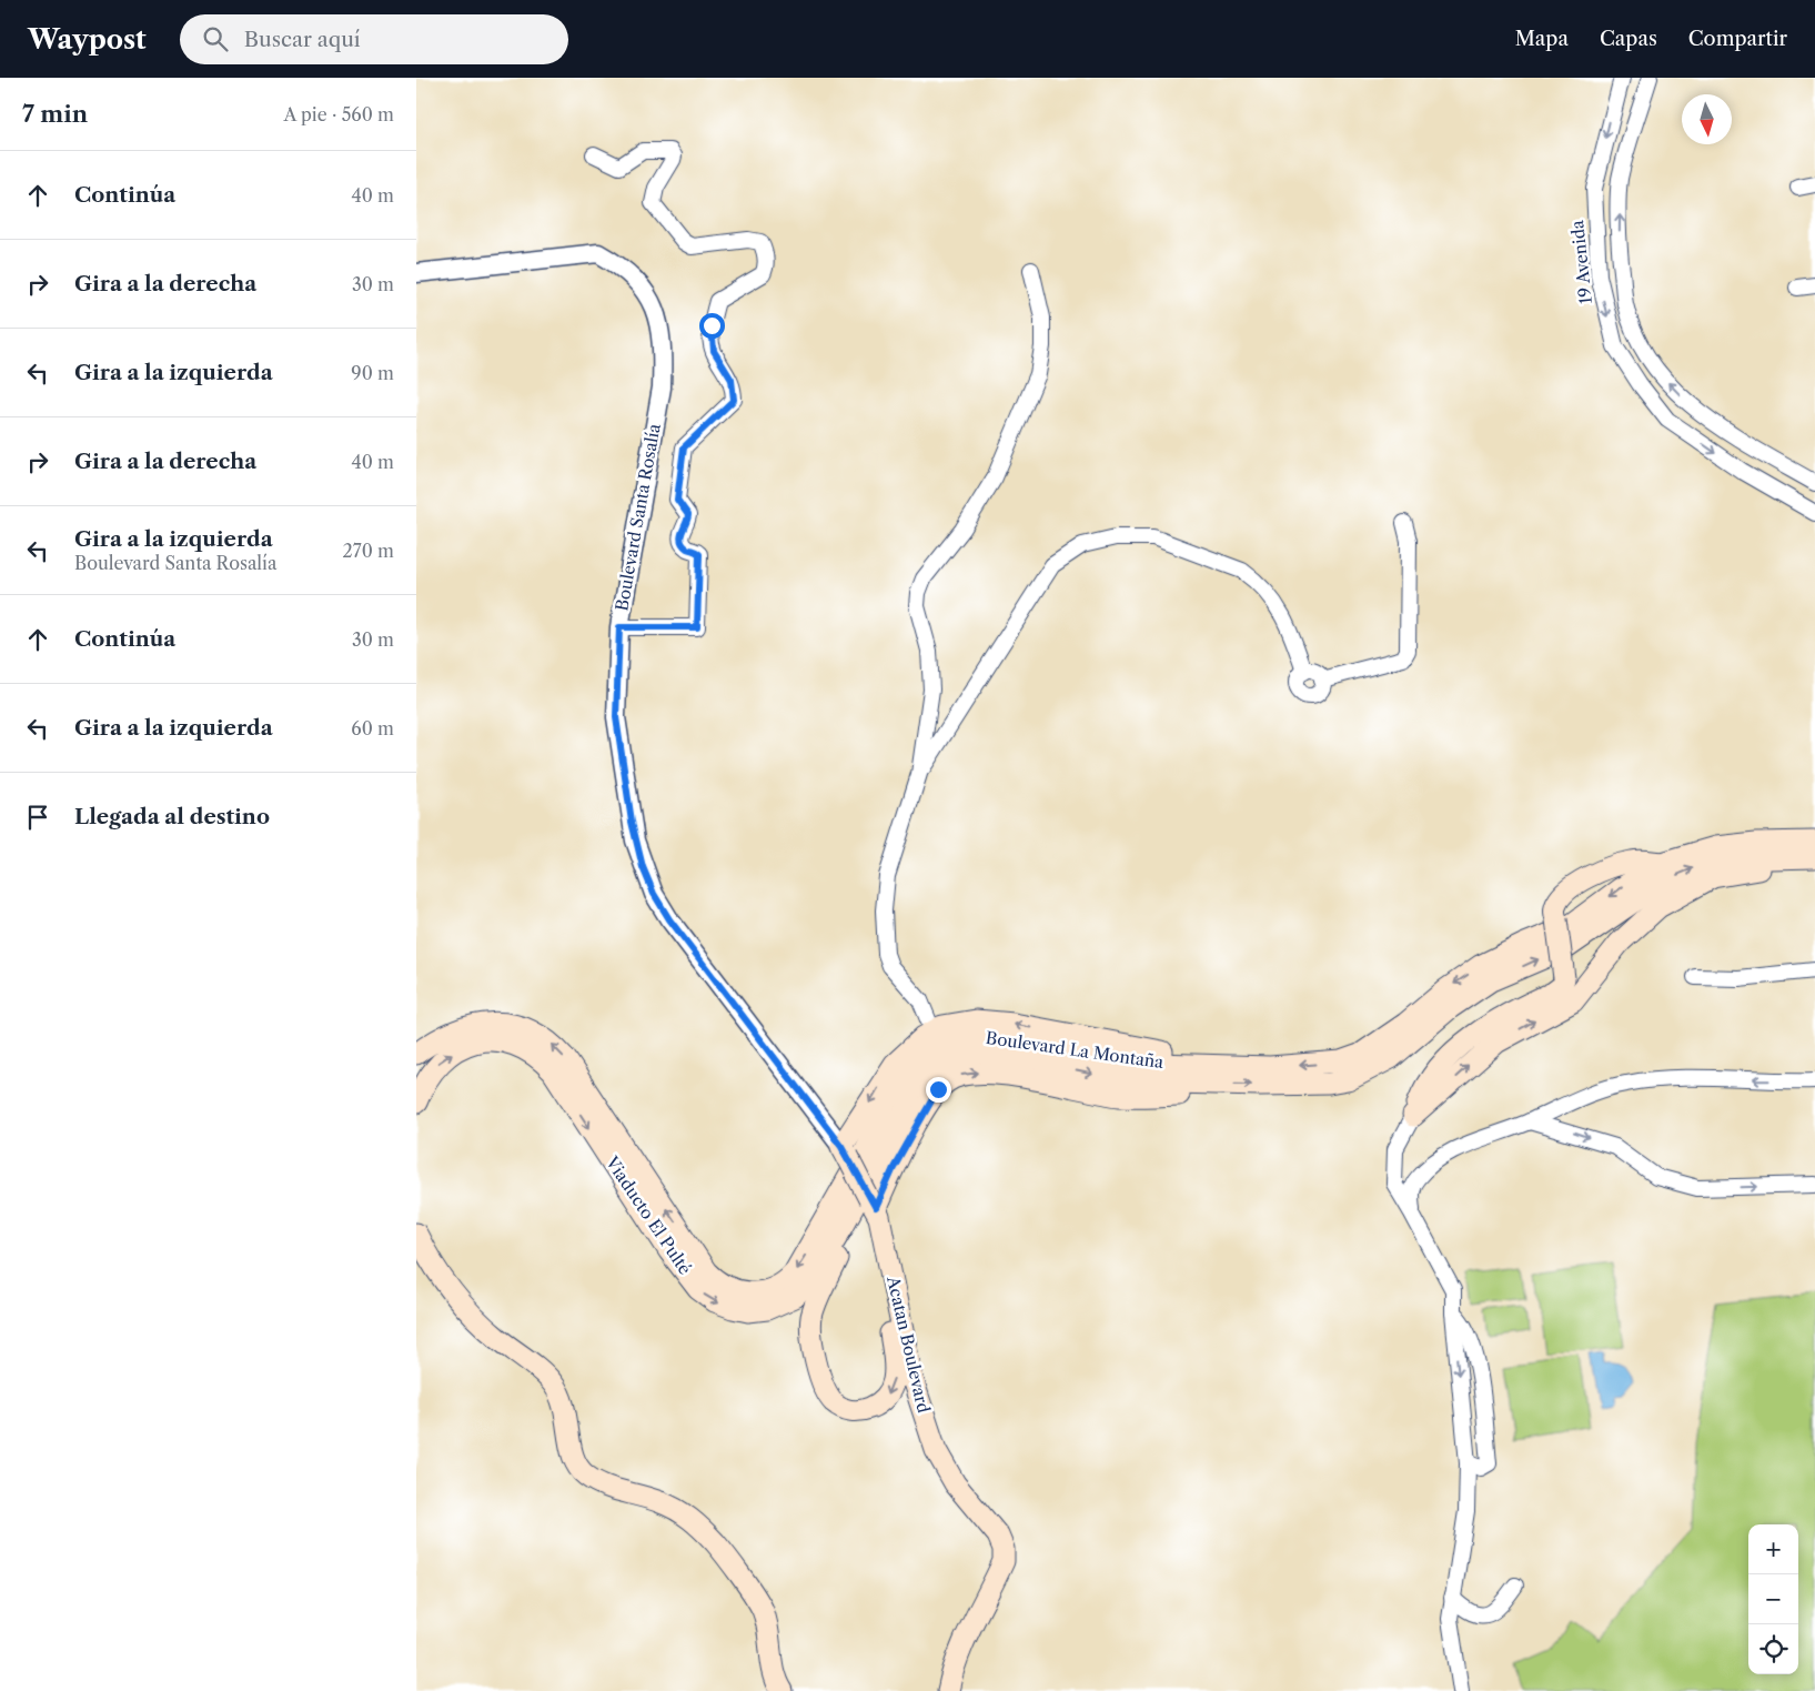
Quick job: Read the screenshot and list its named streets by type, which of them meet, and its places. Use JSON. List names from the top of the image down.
{
  "streets": {
    "main road": ["Boulevard La Montaña", "Viaducto El Pulté", "Acatan Boulevard"],
    "street": ["19 Avenida", "Boulevard Santa Rosalía"]
  },
  "crossings": [
    ["Boulevard Santa Rosalía", "Boulevard La Montaña"],
    ["Boulevard Santa Rosalía", "Viaducto El Pulté"],
    ["Boulevard La Montaña", "Viaducto El Pulté"]
  ],
  "one_way": ["19 Avenida"],
  "north": "bottom",
  "page": {
    "header": "Waypost",
    "search": "Buscar aquí",
    "nav": ["Mapa", "Capas", "Compartir"],
    "heading": ["7 min", "A pie · 560 m"],
    "list": [
      ["Continúa", "40 m"],
      ["Gira a la derecha", "30 m"],
      ["Gira a la izquierda", "90 m"],
      ["Gira a la derecha", "40 m"],
      ["Gira a la izquierda", "Boulevard Santa Rosalía", "270 m"],
      ["Continúa", "30 m"],
      ["Gira a la izquierda", "60 m"],
      "Llegada al destino"
    ],
    "map_buttons": ["+", "−"]
  }
}
